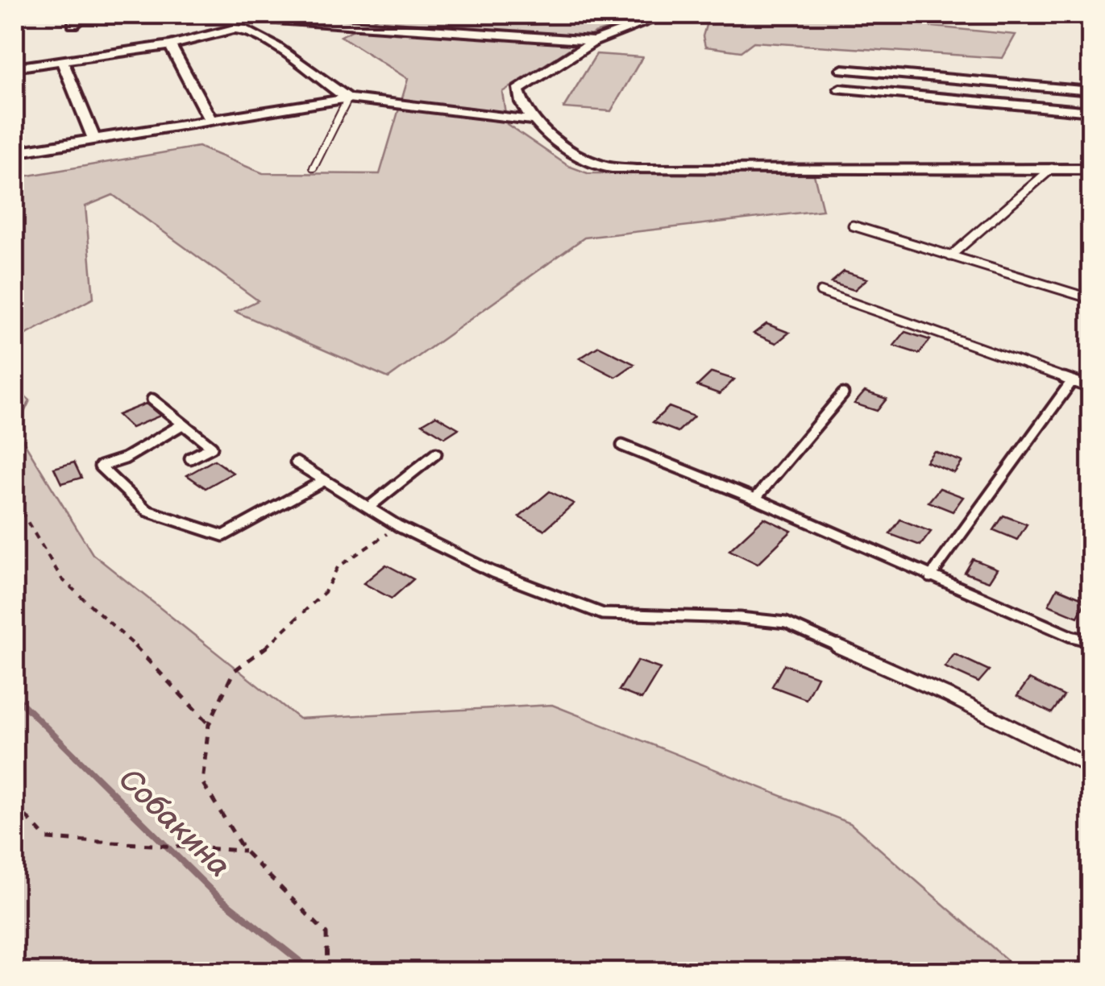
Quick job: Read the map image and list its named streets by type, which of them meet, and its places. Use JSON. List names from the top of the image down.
{
  "water": ["Собакина"]
}
